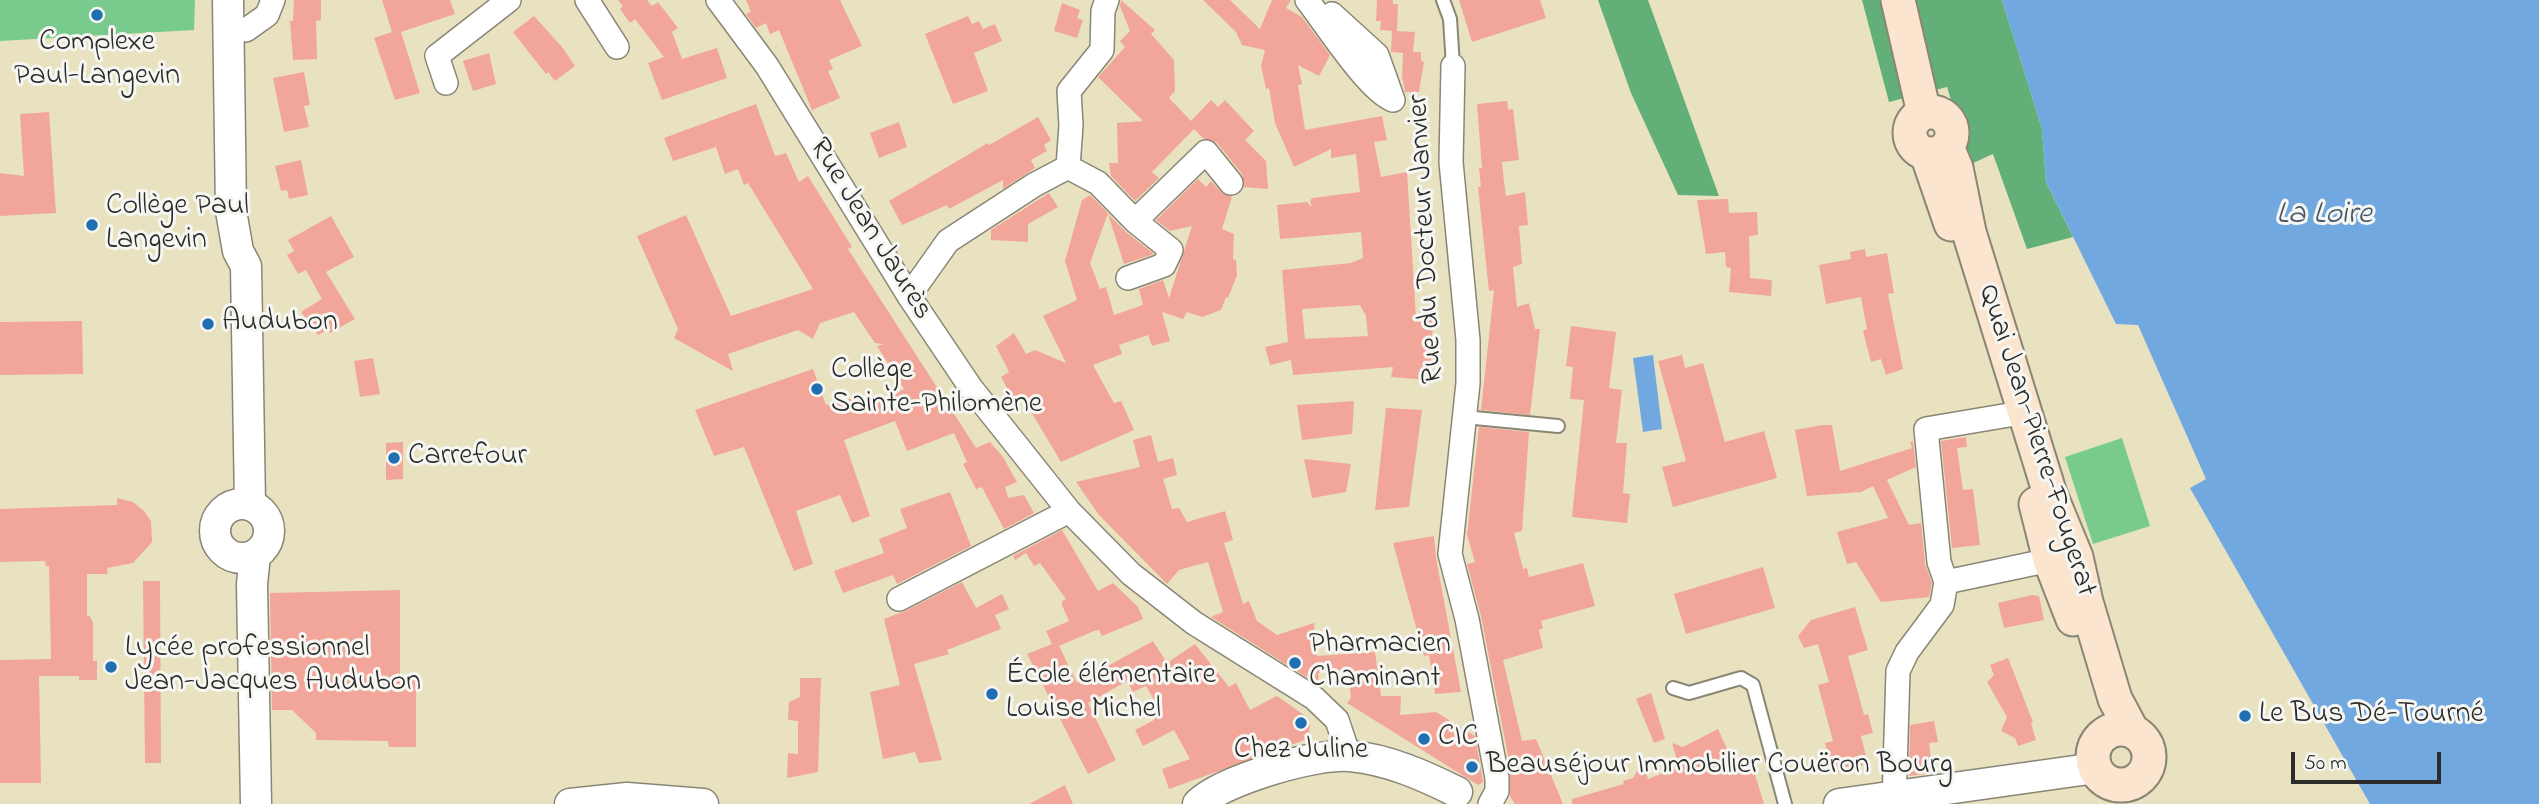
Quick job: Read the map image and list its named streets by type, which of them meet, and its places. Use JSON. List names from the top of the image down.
{
  "streets": {
    "main road": ["Quai Jean-Pierre-Fougerat"],
    "street": ["Rue Jean Jaurès", "Rue du Docteur Janvier"]
  },
  "water": ["La Loire"],
  "places": [
    "Complexe Paul-Langevin",
    "Collège Paul Langevin",
    "Audubon",
    "Collège Sainte-Philomène",
    "Carrefour",
    "Pharmacien Chaminant",
    "Lycée professionnel Jean-Jacques Audubon",
    "École élémentaire Louise Michel",
    "Le Bus Dé-Tourné",
    "Chez Juline",
    "CIC",
    "Beauséjour Immobilier Couëron Bourg"
  ],
  "scale_bar": "50 m"
}
